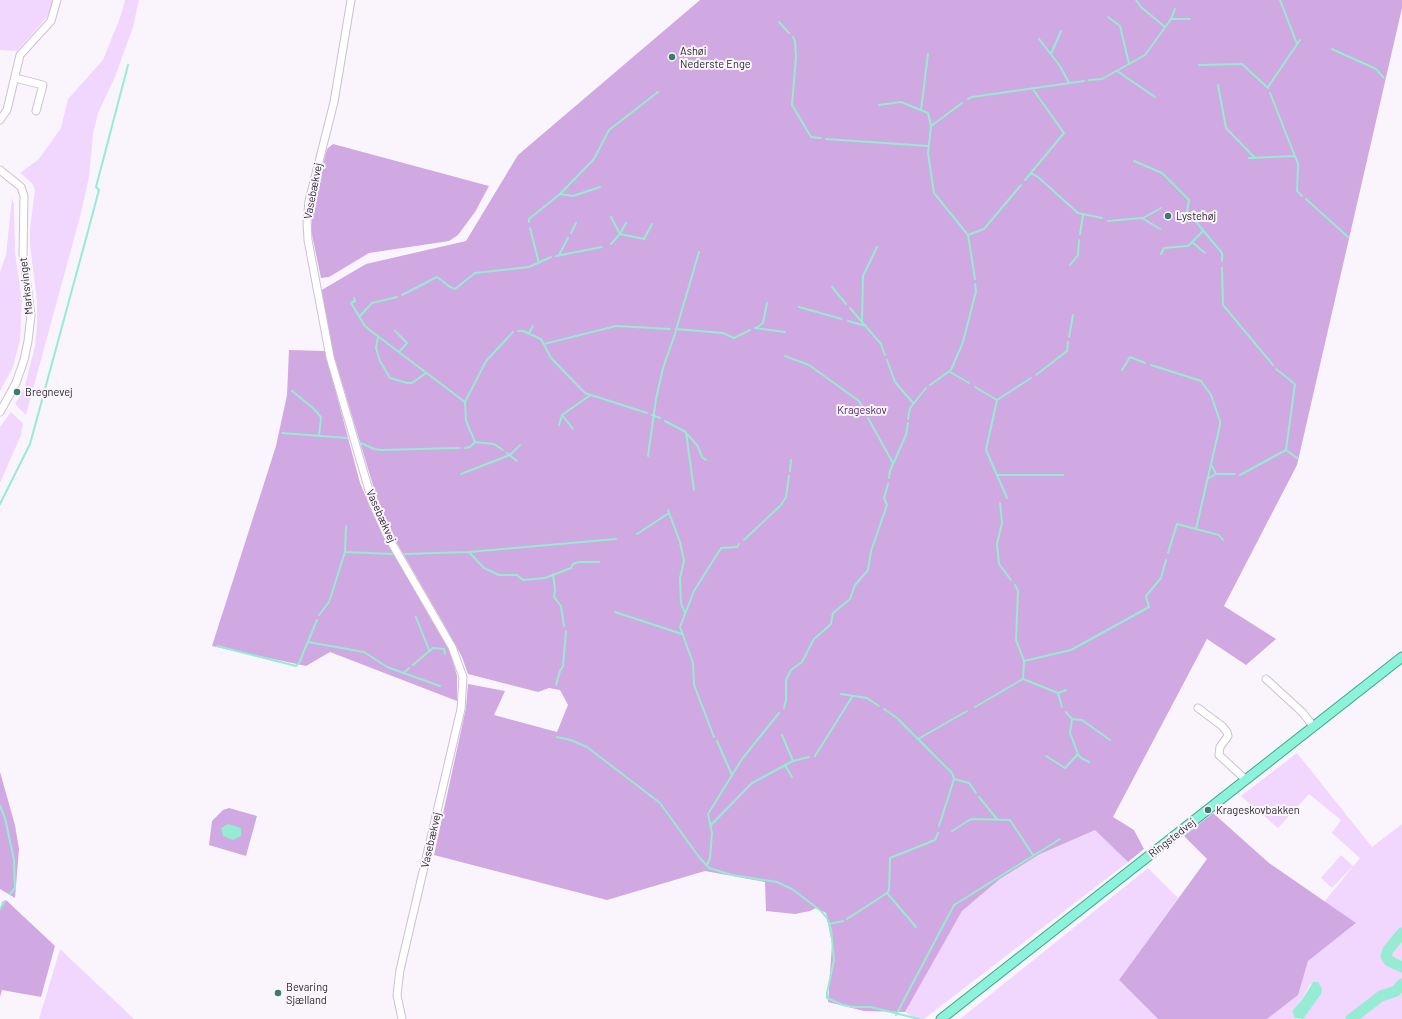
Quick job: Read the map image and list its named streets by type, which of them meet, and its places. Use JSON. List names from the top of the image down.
{
  "streets": {
    "main road": ["Ringstedvej"],
    "street": ["Vasebækvej", "Marksvinget"]
  },
  "parks": ["Krageskov"],
  "places": [
    "Ashøi Nederste Enge",
    "Lystehøj",
    "Bregnevej",
    "Krageskovbakken",
    "Bevaring Sjælland"
  ]
}
